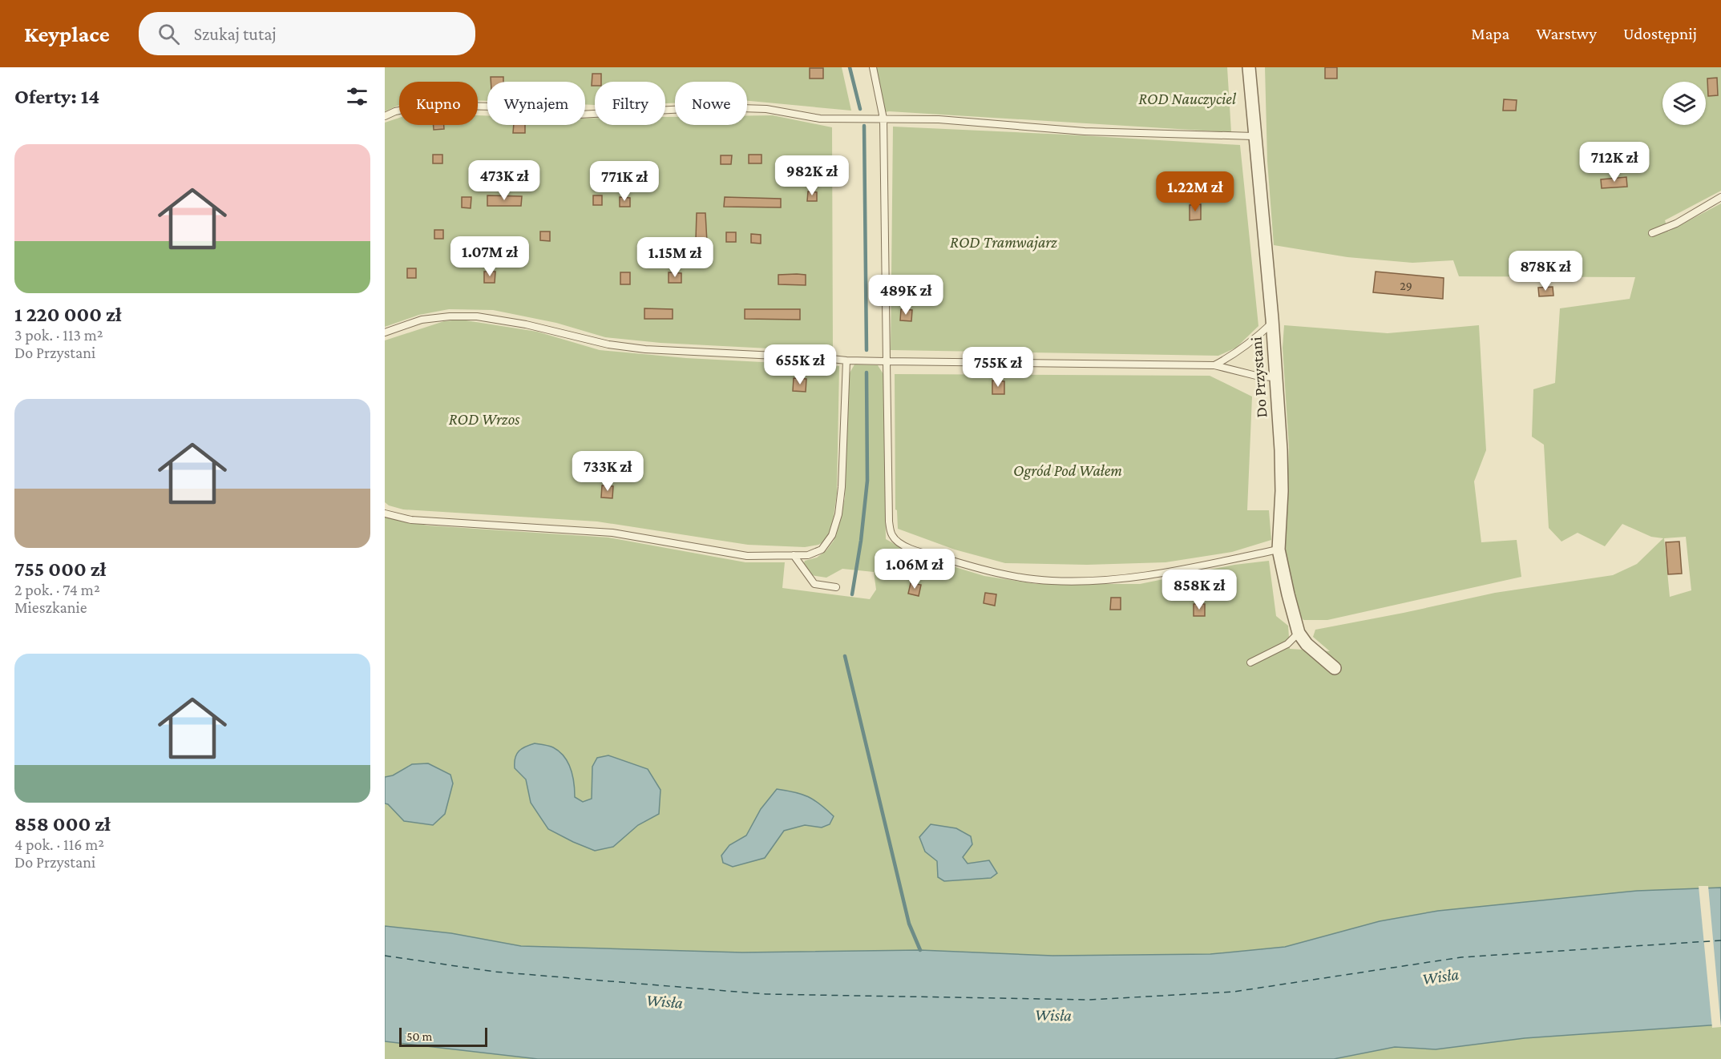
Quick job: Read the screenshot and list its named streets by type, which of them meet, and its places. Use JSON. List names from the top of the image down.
{
  "streets": {
    "street": ["Do Przystani"]
  },
  "water": ["Wisła"],
  "parks": [
    "ROD Nauczyciel",
    "ROD Tramwajarz",
    "ROD Wrzos",
    "Ogród Pod Wałem"
  ],
  "house_numbers": ["29"],
  "scale_bar": "50 m",
  "page": {
    "header": "Keyplace",
    "search": "Szukaj tutaj",
    "nav": ["Mapa", "Warstwy", "Udostępnij"],
    "heading": "Oferty: 14",
    "chip": [
      "Kupno",
      "Wynajem",
      "Filtry",
      "Nowe"
    ],
    "list": [
      {
        "name": "1 220 000 zł",
        "note": "3 pok. · 113 m² · Do Przystani"
      },
      {
        "name": "755 000 zł",
        "note": "2 pok. · 74 m² · Mieszkanie"
      },
      {
        "name": "858 000 zł",
        "note": "4 pok. · 116 m² · Do Przystani"
      }
    ],
    "price": [
      "712K zł",
      "982K zł",
      "473K zł",
      "771K zł",
      "1.22M zł",
      "1.07M zł",
      "1.15M zł",
      "878K zł",
      "489K zł",
      "655K zł",
      "755K zł",
      "733K zł",
      "1.06M zł",
      "858K zł"
    ],
    "scale": "50 m"
  }
}
